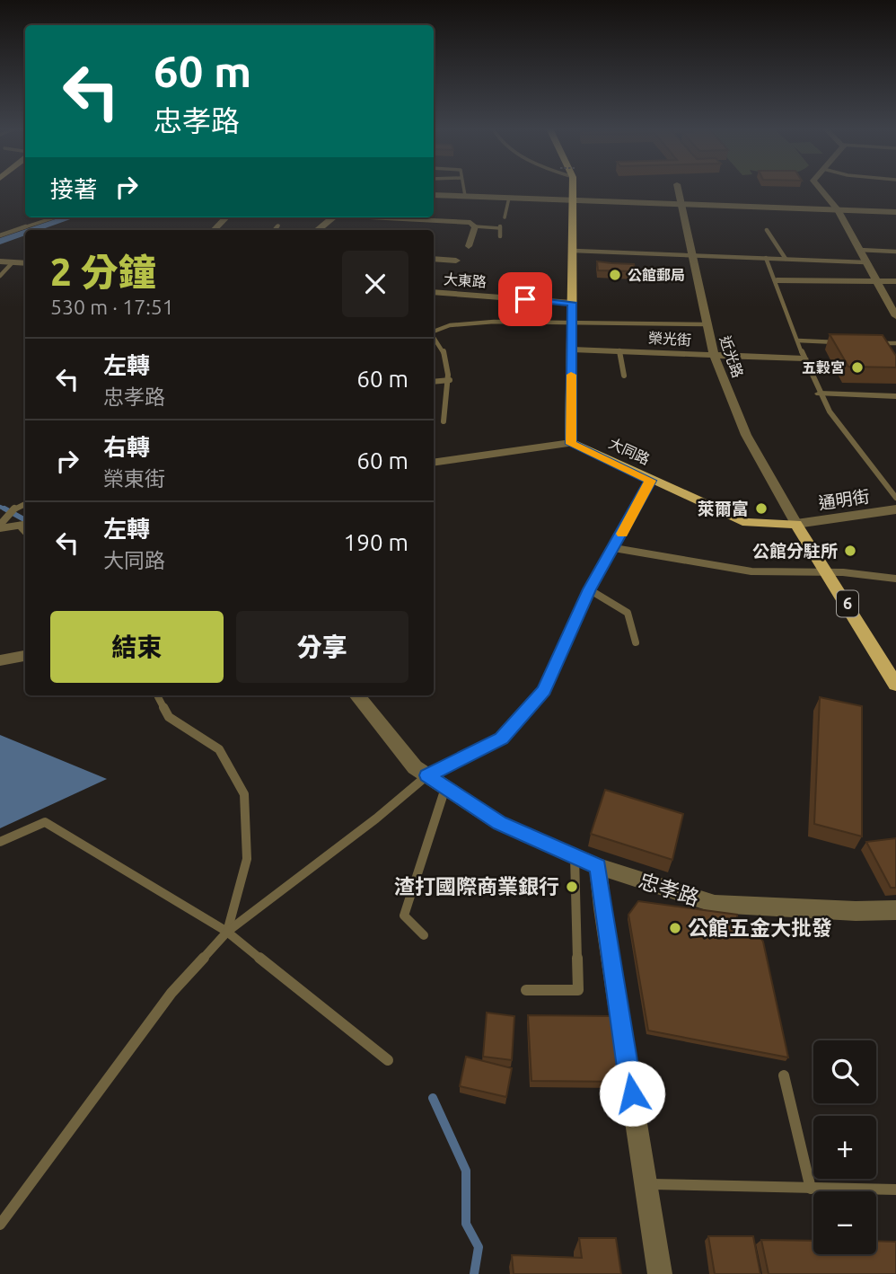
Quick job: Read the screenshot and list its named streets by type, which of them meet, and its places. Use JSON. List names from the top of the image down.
{
  "streets": {
    "main road": ["大同路", "6"],
    "street": [
      "大東路",
      "榮光街",
      "近光路",
      "通明街",
      "忠孝路"
    ]
  },
  "crossings": [
    ["榮光街", "近光路"],
    ["近光路", "大同路"],
    ["近光路", "通明街"],
    ["近光路", "6"],
    ["大同路", "通明街"],
    ["大同路", "6"],
    ["通明街", "6"]
  ],
  "places": [
    "公館郵局",
    "五穀宮",
    "萊爾富",
    "公館分駐所",
    "渣打國際商業銀行",
    "公館五金大批發"
  ],
  "page": {
    "turn": ["60 m", "忠孝路"],
    "then": "接著",
    "heading": ["2 分鐘", "530 m · 17:51"],
    "list": [
      {
        "name": "左轉",
        "note": "忠孝路",
        "value": "60 m"
      },
      {
        "name": "右轉",
        "note": "榮東街",
        "value": "60 m"
      },
      {
        "name": "左轉",
        "note": "大同路",
        "value": "190 m"
      }
    ],
    "buttons": ["結束", "分享"],
    "map_buttons": ["+", "−"]
  }
}
